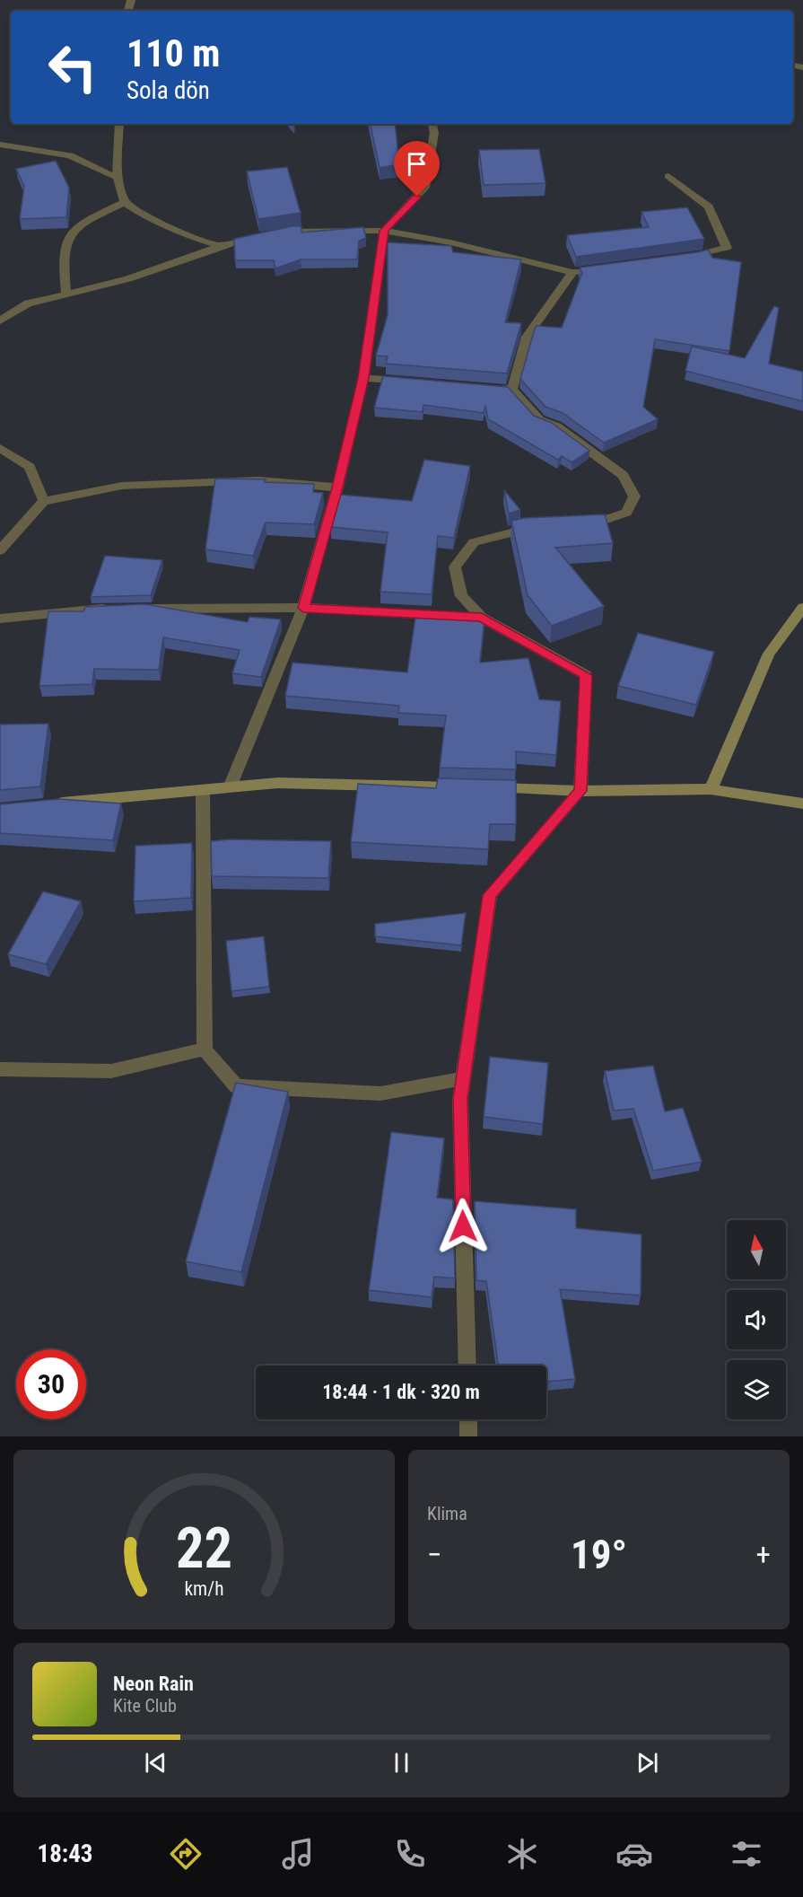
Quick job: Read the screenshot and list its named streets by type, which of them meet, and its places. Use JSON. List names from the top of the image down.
{
  "north": "top",
  "page": {
    "turn": ["110 m", "Sola dön"],
    "limit": "30",
    "trip": "18:44 · 1 dk · 320 m",
    "tile": "Klima",
    "heat": ["−", "19°", "+"],
    "song": ["Neon Rain", "Kite Club"],
    "tabs": "18:43",
    "gauge": ["22", "km/h"]
  }
}
